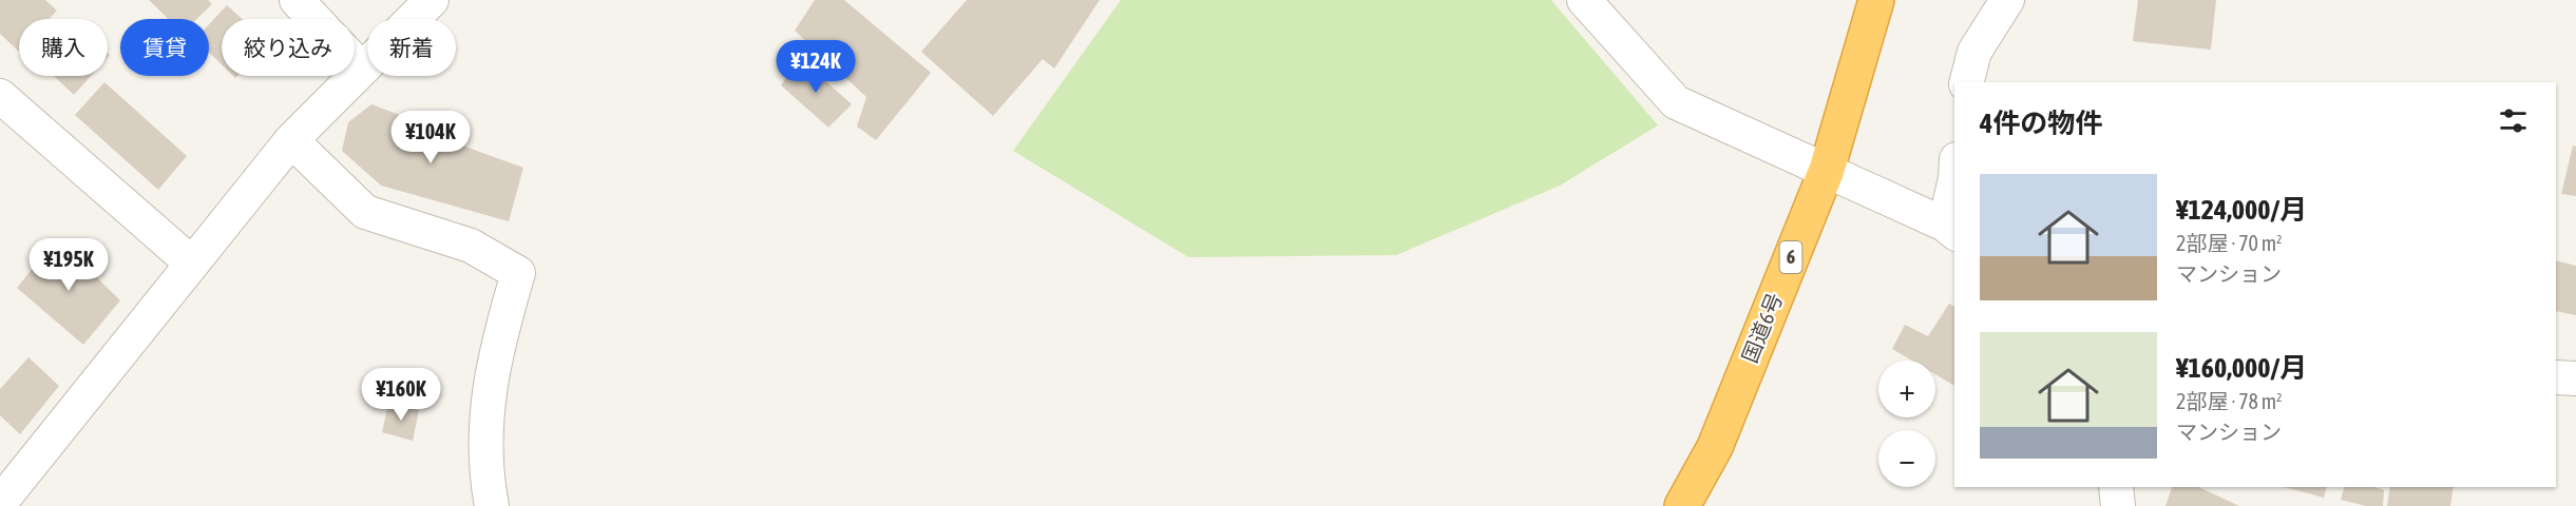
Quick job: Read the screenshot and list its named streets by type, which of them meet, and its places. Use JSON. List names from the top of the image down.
{
  "streets": {
    "highway": ["6", "国道6号"]
  },
  "page": {
    "chip": [
      "購入",
      "賃貸",
      "絞り込み",
      "新着"
    ],
    "price": [
      "¥124K",
      "¥104K",
      "¥195K",
      "¥160K"
    ],
    "heading": "4件の物件",
    "list": [
      {
        "name": "¥124,000/月",
        "note": "2部屋 · 70 m² · マンション"
      },
      {
        "name": "¥160,000/月",
        "note": "2部屋 · 78 m² · マンション"
      }
    ],
    "map_buttons": ["+", "−"]
  }
}
